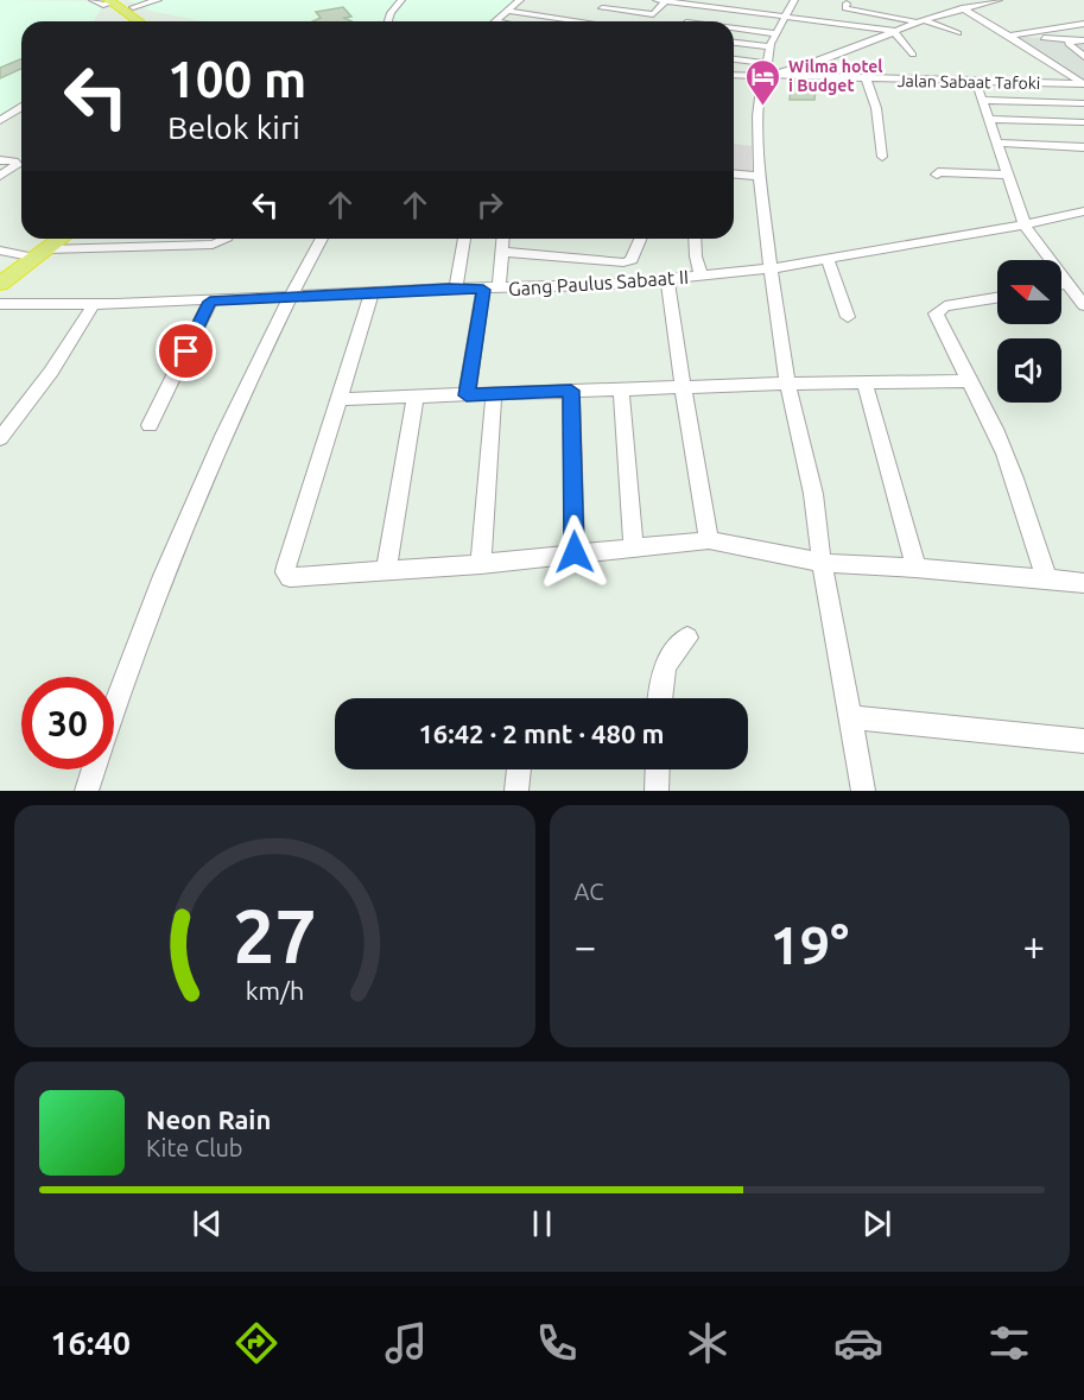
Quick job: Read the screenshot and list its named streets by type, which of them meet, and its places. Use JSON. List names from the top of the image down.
{
  "streets": {
    "street": ["Jalan Sabaat Tafoki", "Gang Paulus Sabaat II"]
  },
  "places": {
    "hotel": ["Wilma hotel i Budget"]
  },
  "north": "left",
  "page": {
    "turn": ["100 m", "Belok kiri"],
    "limit": "30",
    "trip": "16:42 · 2 mnt · 480 m",
    "tile": "AC",
    "heat": ["−", "19°", "+"],
    "song": ["Neon Rain", "Kite Club"],
    "tabs": "16:40",
    "gauge": ["27", "km/h"]
  }
}
